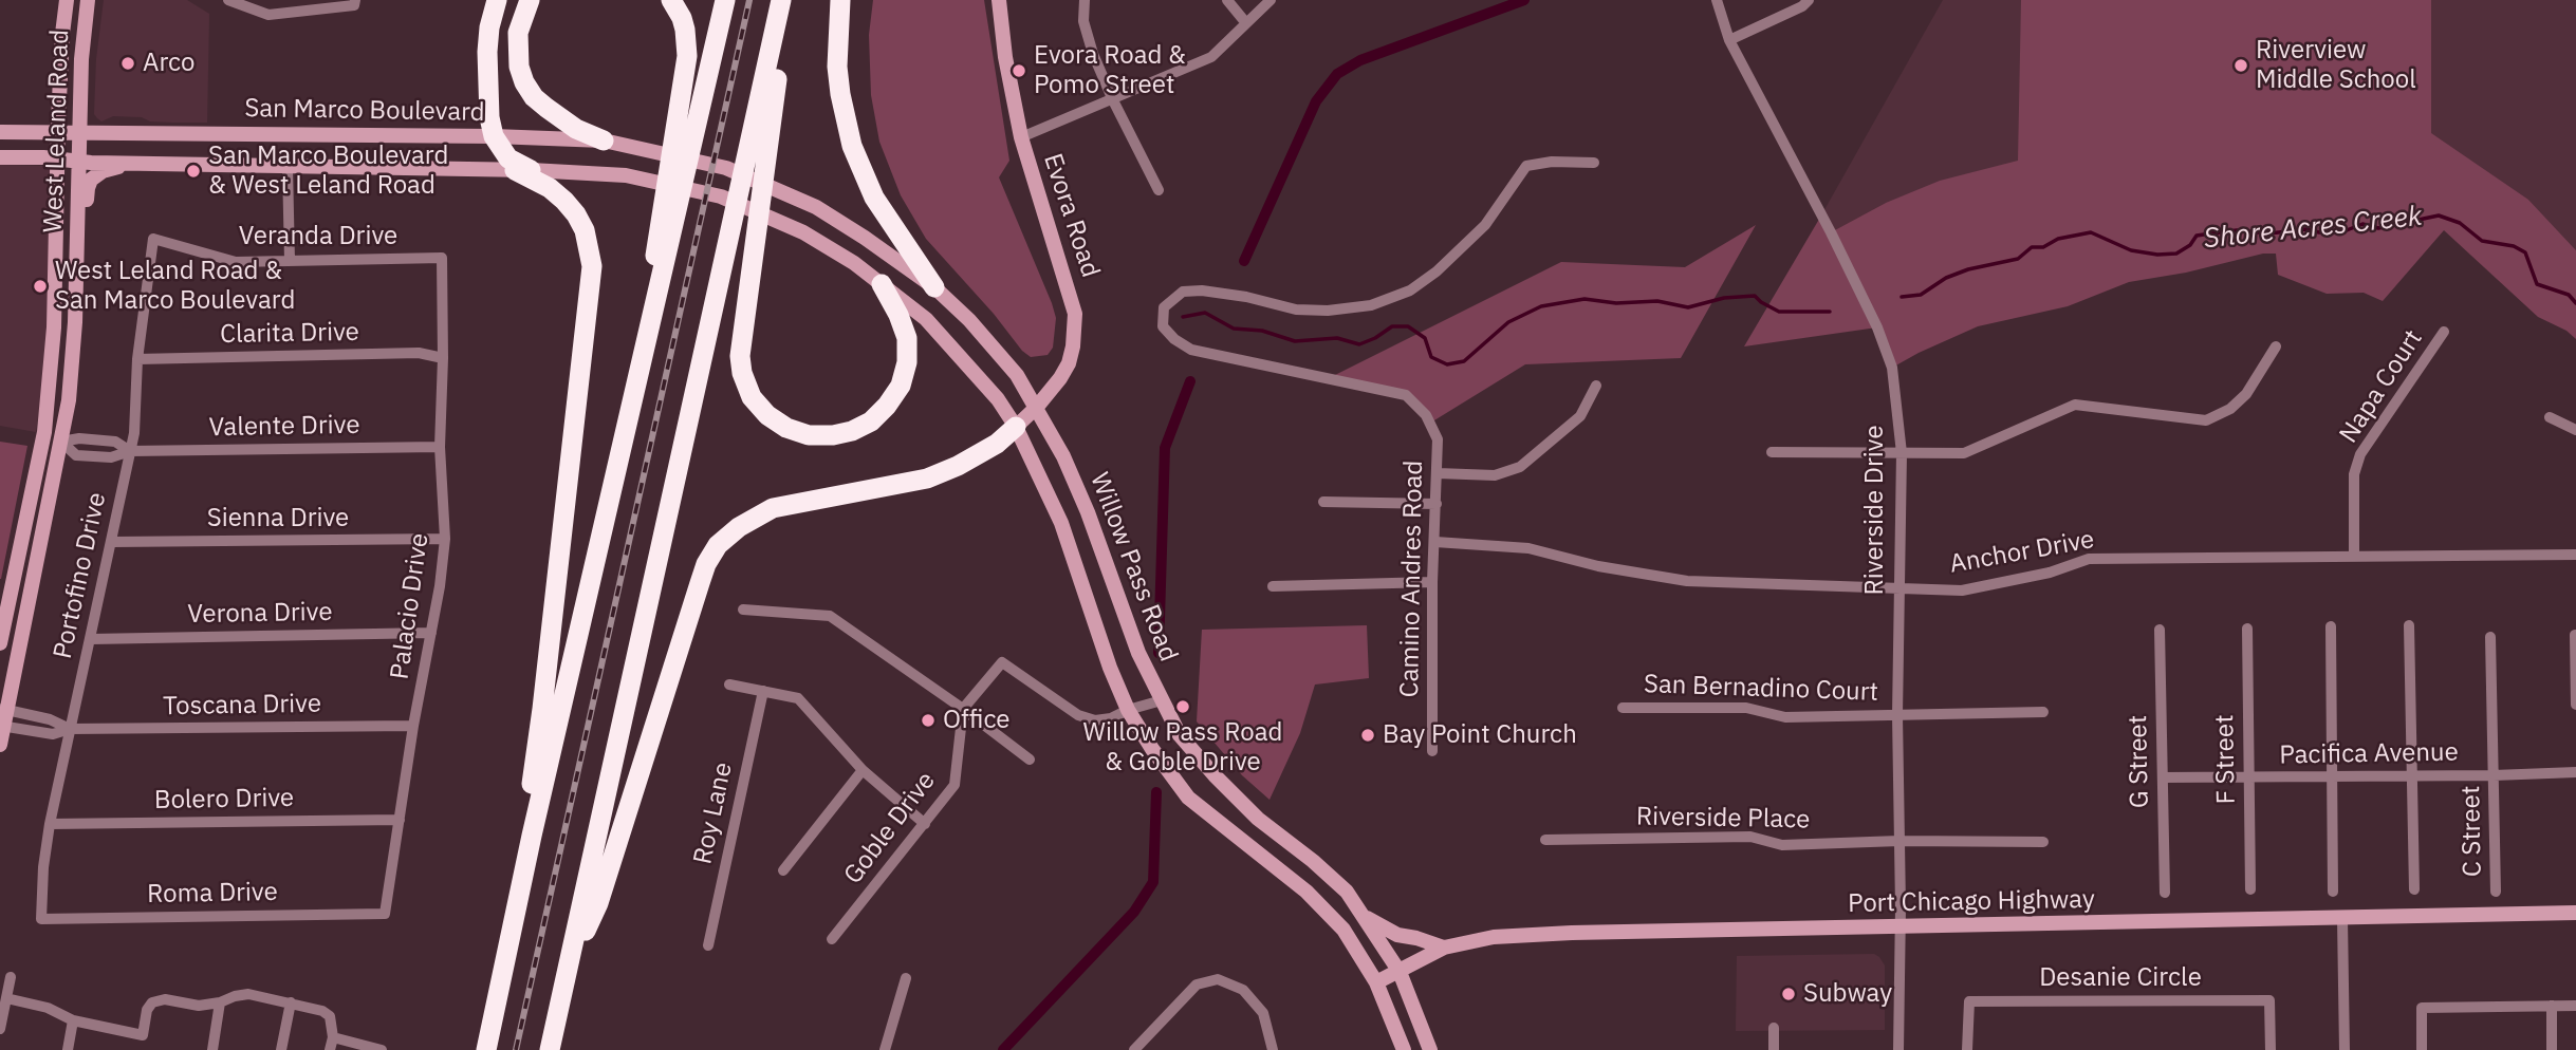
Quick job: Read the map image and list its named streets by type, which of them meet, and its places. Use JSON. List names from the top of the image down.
{
  "streets": {
    "main road": [
      "San Marco Boulevard",
      "West Leland Road",
      "Evora Road",
      "Willow Pass Road",
      "Port Chicago Highway"
    ],
    "street": [
      "Veranda Drive",
      "Clarita Drive",
      "Napa Court",
      "Valente Drive",
      "Riverside Drive",
      "Sienna Drive",
      "Anchor Drive",
      "Portofino Drive",
      "Camino Andres Road",
      "Palacio Drive",
      "Verona Drive",
      "San Bernadino Court",
      "Toscana Drive",
      "Pacifica Avenue",
      "F Street",
      "G Street",
      "Bolero Drive",
      "Roy Lane",
      "Riverside Place",
      "Goble Drive",
      "C Street",
      "Roma Drive",
      "Desanie Circle"
    ]
  },
  "crossings": [
    ["San Marco Boulevard", "West Leland Road"],
    ["San Marco Boulevard", "Willow Pass Road"],
    ["West Leland Road", "Valente Drive"],
    ["West Leland Road", "Toscana Drive"],
    ["Evora Road", "Willow Pass Road"],
    ["Veranda Drive", "Portofino Drive"],
    ["Veranda Drive", "Palacio Drive"],
    ["Clarita Drive", "Portofino Drive"],
    ["Clarita Drive", "Palacio Drive"],
    ["Napa Court", "Anchor Drive"],
    ["Valente Drive", "Portofino Drive"],
    ["Valente Drive", "Palacio Drive"],
    ["Riverside Drive", "Anchor Drive"],
    ["Riverside Drive", "San Bernadino Court"],
    ["Riverside Drive", "Riverside Place"],
    ["Riverside Drive", "Port Chicago Highway"],
    ["Sienna Drive", "Portofino Drive"],
    ["Sienna Drive", "Palacio Drive"],
    ["Anchor Drive", "Camino Andres Road"],
    ["Willow Pass Road", "Port Chicago Highway"],
    ["Portofino Drive", "Verona Drive"],
    ["Portofino Drive", "Toscana Drive"],
    ["Portofino Drive", "Bolero Drive"],
    ["Portofino Drive", "Roma Drive"],
    ["Palacio Drive", "Verona Drive"],
    ["Palacio Drive", "Toscana Drive"],
    ["Palacio Drive", "Bolero Drive"],
    ["Palacio Drive", "Roma Drive"],
    ["Pacifica Avenue", "F Street"],
    ["Pacifica Avenue", "G Street"],
    ["Pacifica Avenue", "C Street"]
  ],
  "water": ["Shore Acres Creek"],
  "places": [
    "Arco",
    "Riverview Middle School",
    "Evora Road & Pomo Street",
    "San Marco Boulevard & West Leland Road",
    "West Leland Road & San Marco Boulevard",
    "Willow Pass Road & Goble Drive",
    "Office",
    "Bay Point Church",
    "Subway"
  ]
}
